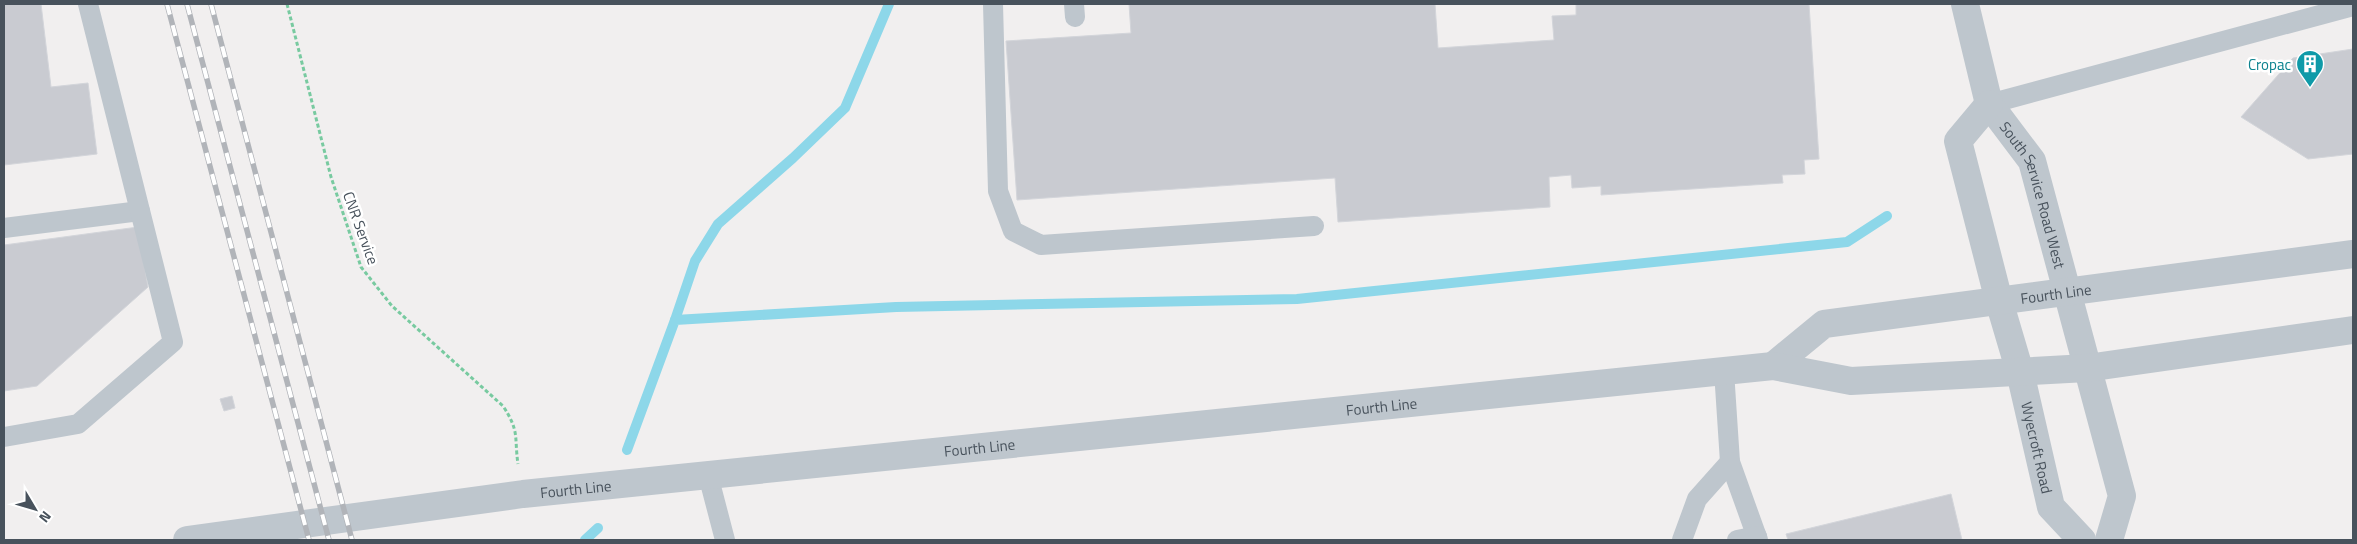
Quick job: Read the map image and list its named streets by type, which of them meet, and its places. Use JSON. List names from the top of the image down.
{
  "streets": {
    "street": ["South Service Road West", "Fourth Line", "Wyecroft Road"],
    "path": ["CNR Service"]
  },
  "crossings": [
    ["South Service Road West", "Fourth Line"],
    ["South Service Road West", "Wyecroft Road"],
    ["CNR Service", "Fourth Line"],
    ["Fourth Line", "Wyecroft Road"]
  ],
  "places": {
    "building": ["Cropac"]
  },
  "north": "bottom right"
}
